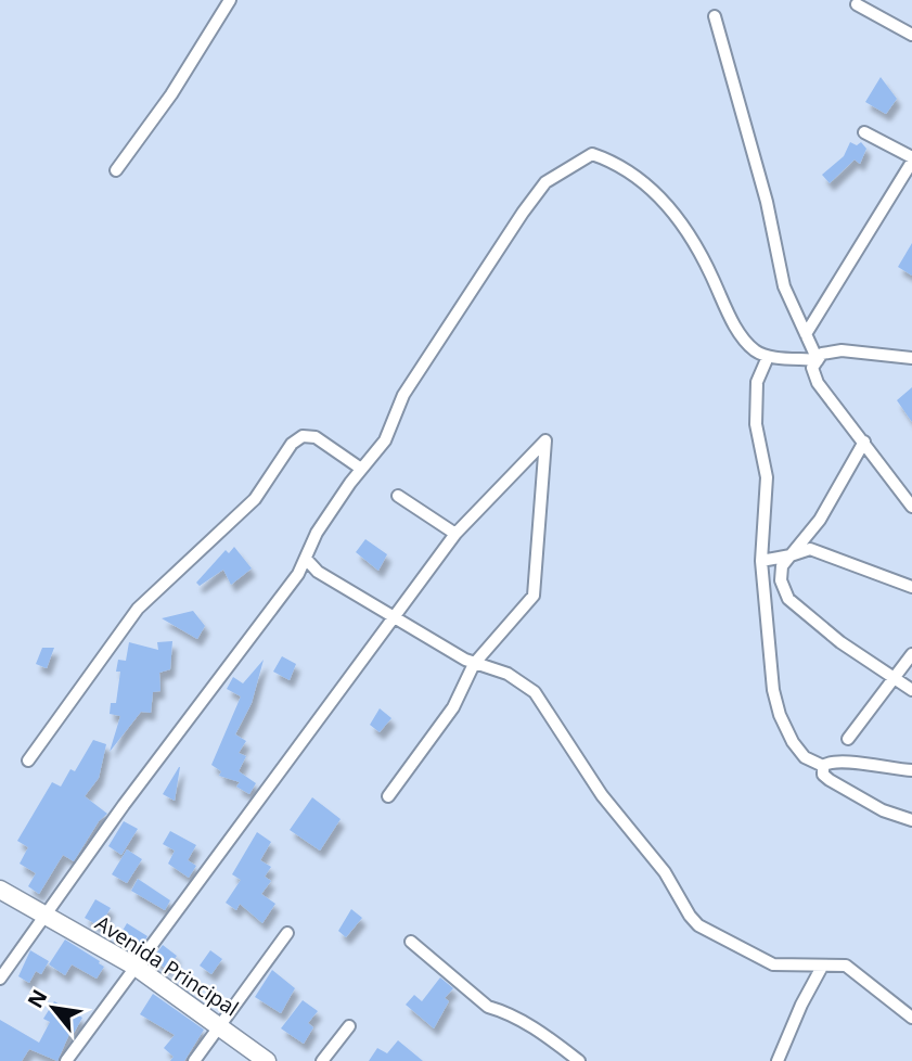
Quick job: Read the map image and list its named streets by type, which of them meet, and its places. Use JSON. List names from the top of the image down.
{
  "streets": {
    "street": ["Avenida Principal"]
  },
  "north": "top left"
}
